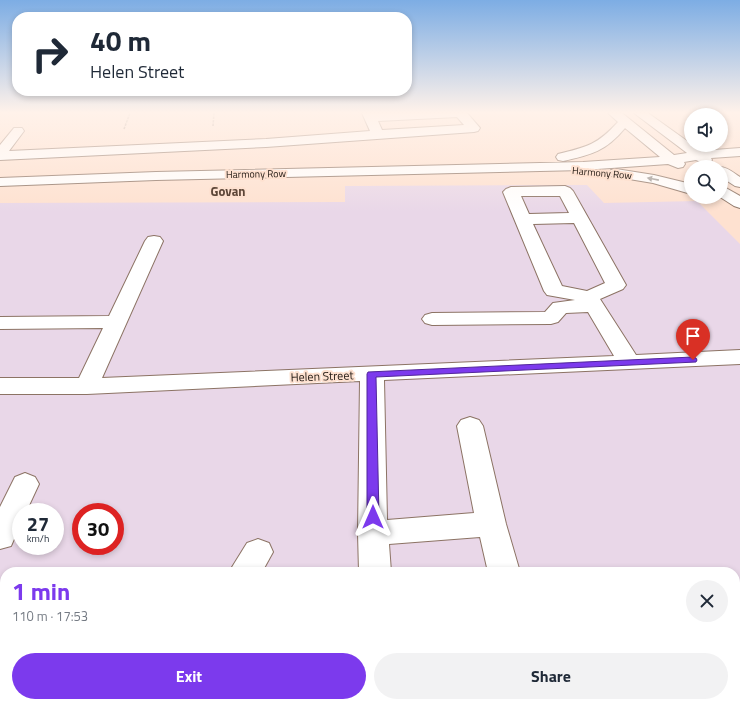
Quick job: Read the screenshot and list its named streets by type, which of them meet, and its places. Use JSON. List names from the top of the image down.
{
  "streets": {
    "street": ["Harmony Row", "Helen Street"]
  },
  "districts": ["Govan"],
  "page": {
    "turn": ["40 m", "Helen Street"],
    "speed": "27 km/h",
    "limit": "30",
    "heading": ["1 min", "110 m · 17:53"],
    "buttons": ["Exit", "Share"]
  }
}
